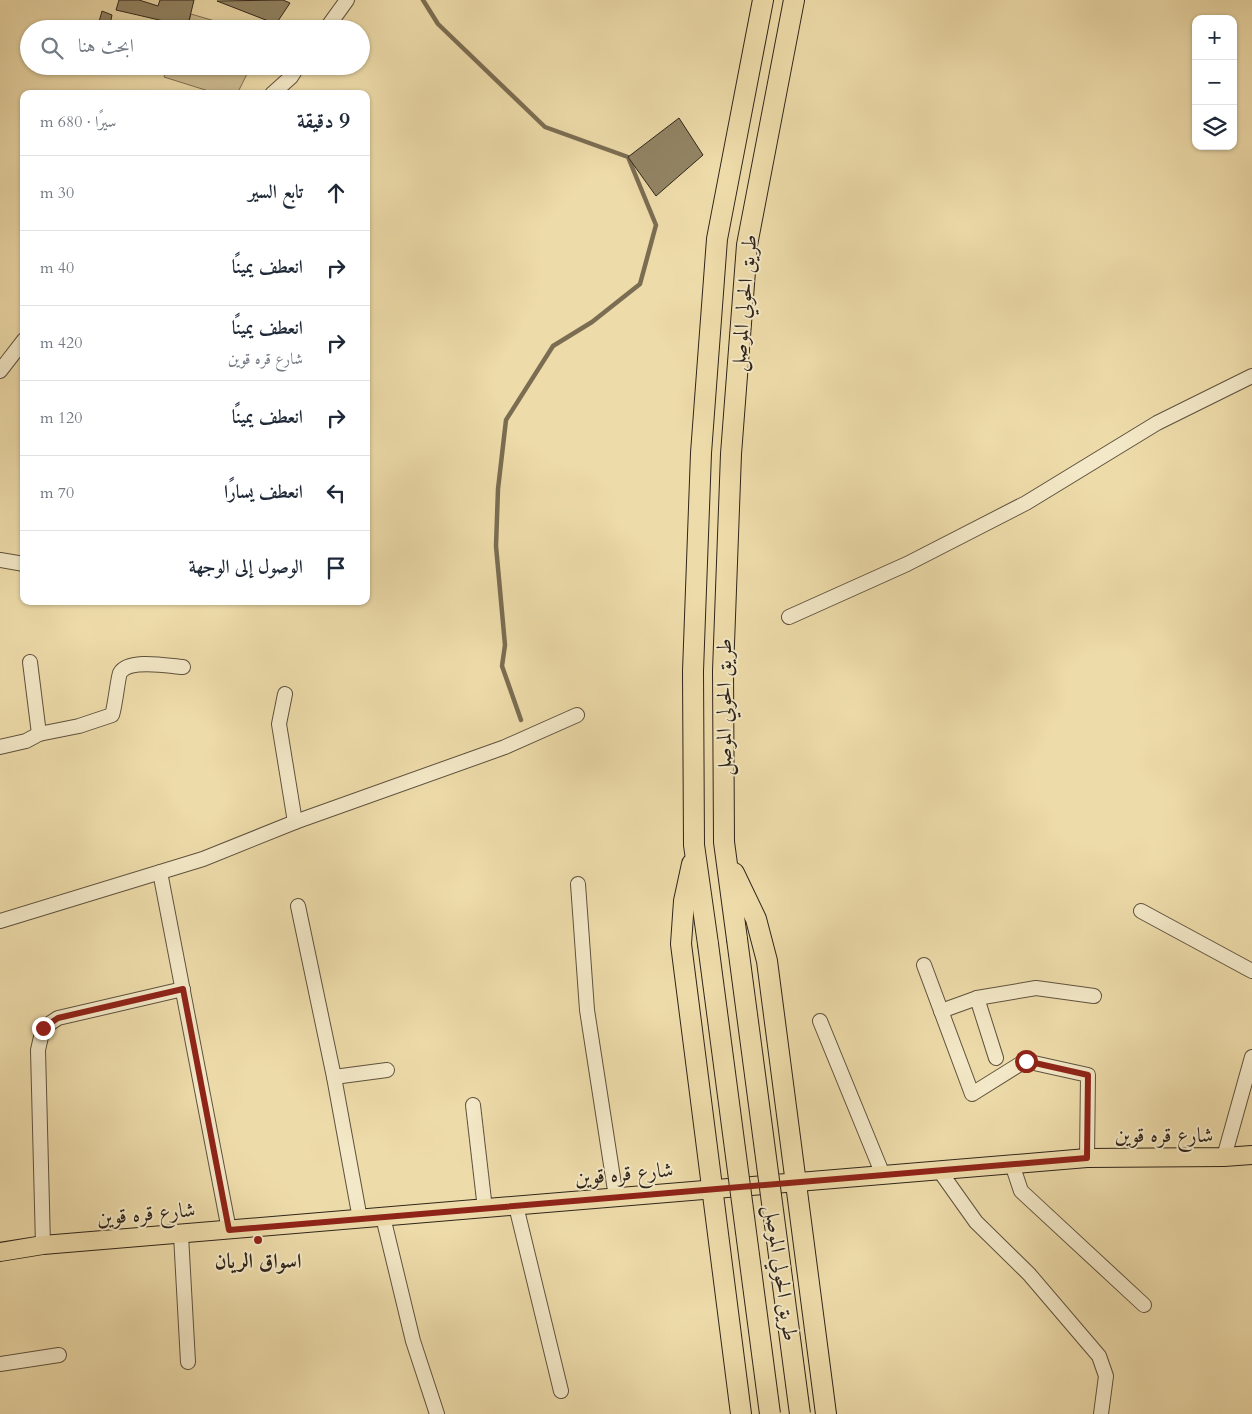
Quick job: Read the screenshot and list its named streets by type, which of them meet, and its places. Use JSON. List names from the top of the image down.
{
  "streets": {
    "highway": ["طريق الحولي الموصل"],
    "main road": ["شارع قره قوين"]
  },
  "places": ["اسواق الريان"],
  "page": {
    "map_buttons": ["+", "−"],
    "search": "ابحث هنا",
    "heading": ["9 دقيقة", "سيرًا · 680 m"],
    "list": [
      ["تابع السير", "30 m"],
      ["انعطف يمينًا", "40 m"],
      ["انعطف يمينًا", "شارع قره قوين", "420 m"],
      ["انعطف يمينًا", "120 m"],
      ["انعطف يسارًا", "70 m"],
      "الوصول إلى الوجهة"
    ]
  }
}
